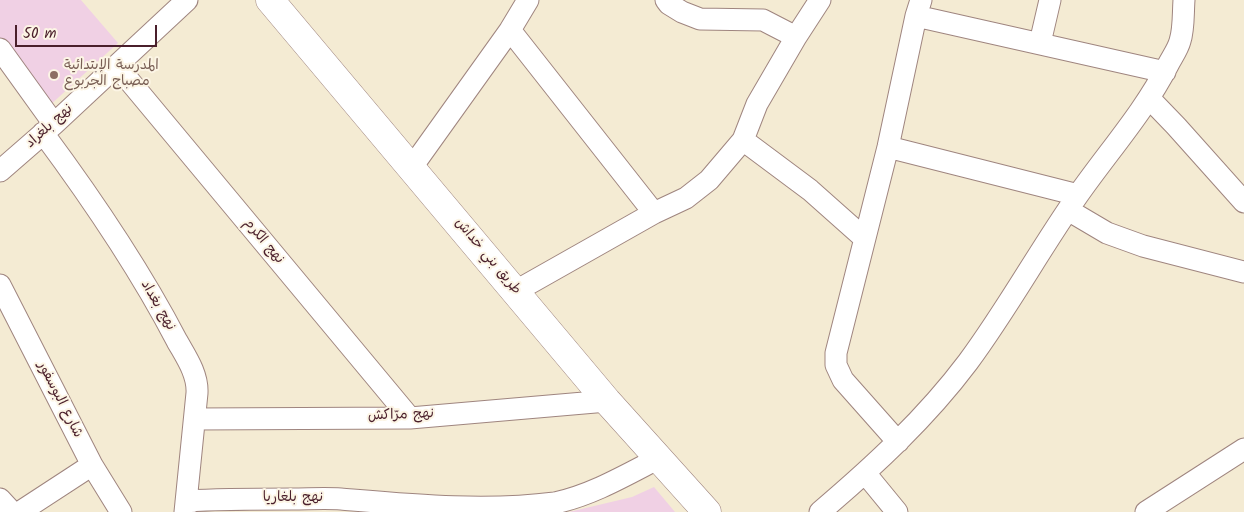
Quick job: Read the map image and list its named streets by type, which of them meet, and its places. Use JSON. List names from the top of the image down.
{
  "streets": {
    "main road": ["طريق بني خداش"],
    "street": [
      "نهج بلغراد",
      "نهج الكرم",
      "نهج بغداد",
      "شارع البوسفور",
      "نهج مرّاكش",
      "نهج بلغاريا"
    ]
  },
  "crossings": [
    ["نهج بلغراد", "نهج الكرم"],
    ["نهج بلغراد", "نهج بغداد"],
    ["نهج الكرم", "نهج مرّاكش"],
    ["طريق بني خداش", "نهج مرّاكش"],
    ["طريق بني خداش", "نهج بلغاريا"],
    ["نهج بغداد", "نهج مرّاكش"],
    ["نهج بغداد", "نهج بلغاريا"]
  ],
  "places": ["المدرسة الإبتدائية مصباح الجربوع"],
  "scale_bar": "50 m"
}
